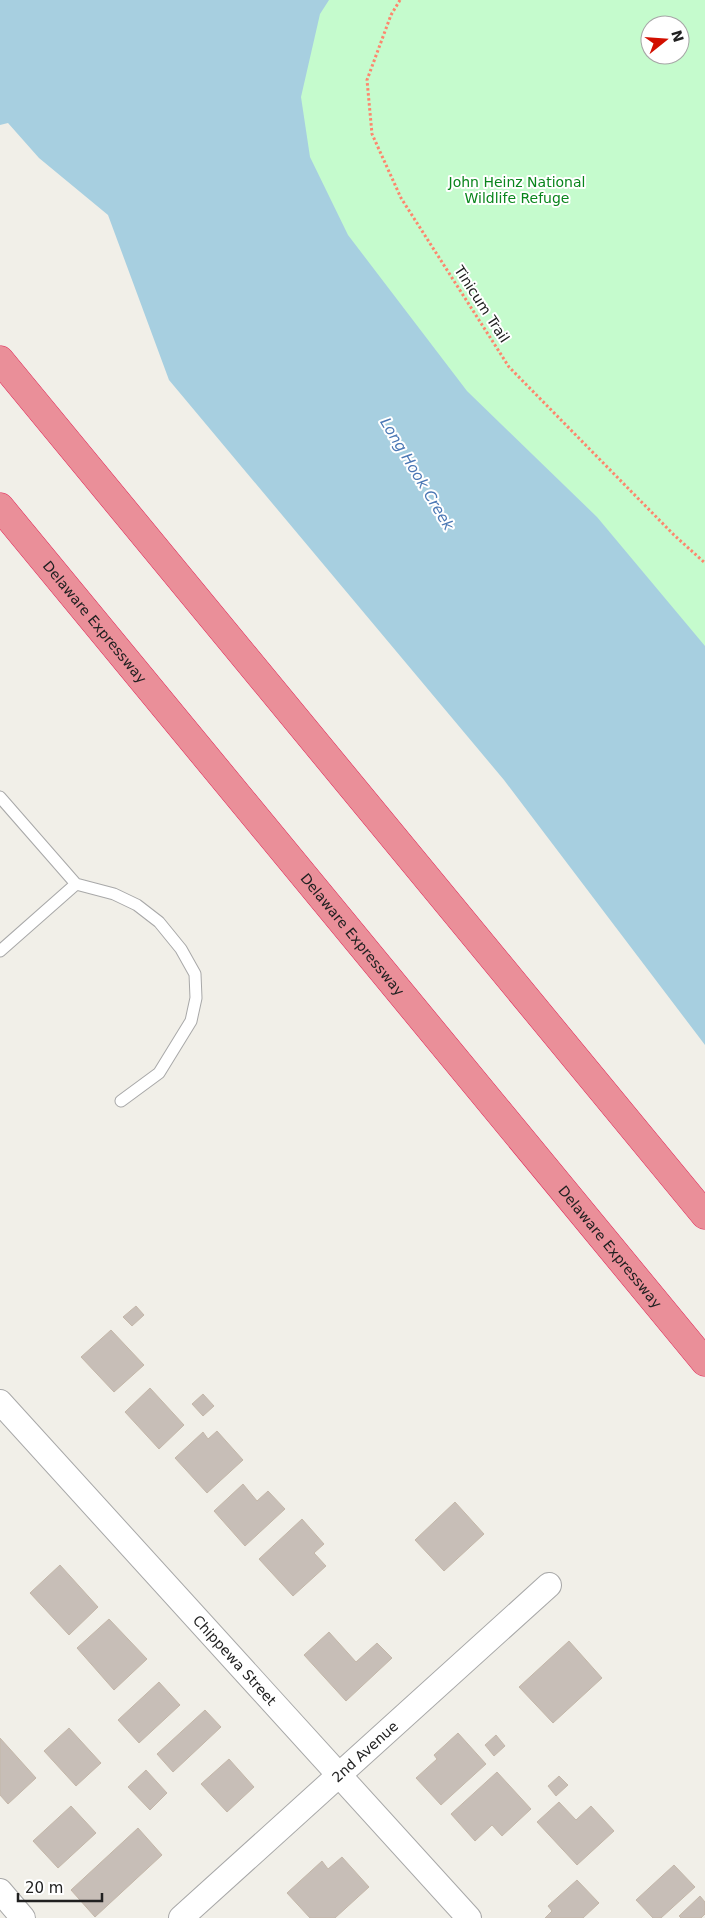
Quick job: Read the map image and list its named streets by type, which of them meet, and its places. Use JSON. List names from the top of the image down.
{
  "streets": {
    "highway": ["Delaware Expressway"],
    "street": ["Chippewa Street", "2nd Avenue"],
    "path": ["Tinicum Trail"]
  },
  "crossings": [
    ["Chippewa Street", "2nd Avenue"]
  ],
  "water": ["Long Hook Creek"],
  "parks": ["John Heinz National Wildlife Refuge"],
  "scale_bar": "20 m",
  "north": "right"
}
